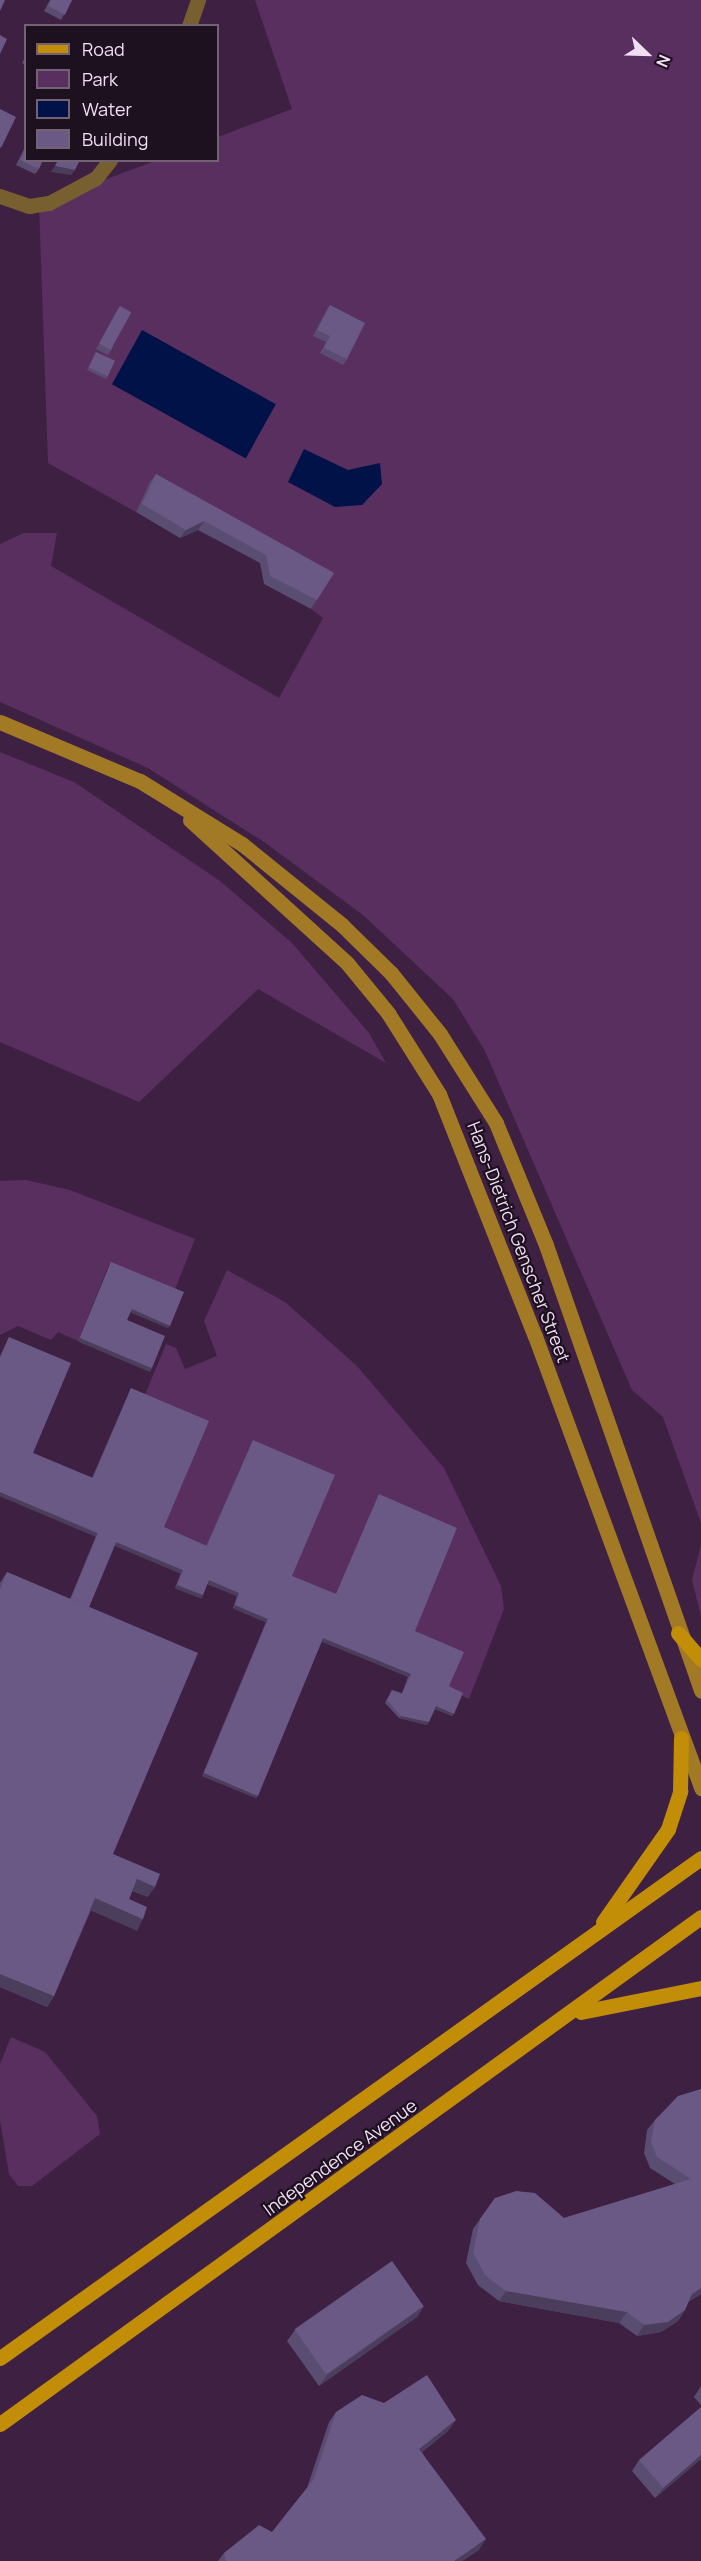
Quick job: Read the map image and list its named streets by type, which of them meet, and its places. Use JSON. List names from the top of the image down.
{
  "streets": {
    "main road": ["Independence Avenue"],
    "street": ["Hans-Dietrich Genscher Street"]
  },
  "legend": [
    "Road",
    "Park",
    "Water",
    "Building"
  ],
  "north": "bottom right"
}
